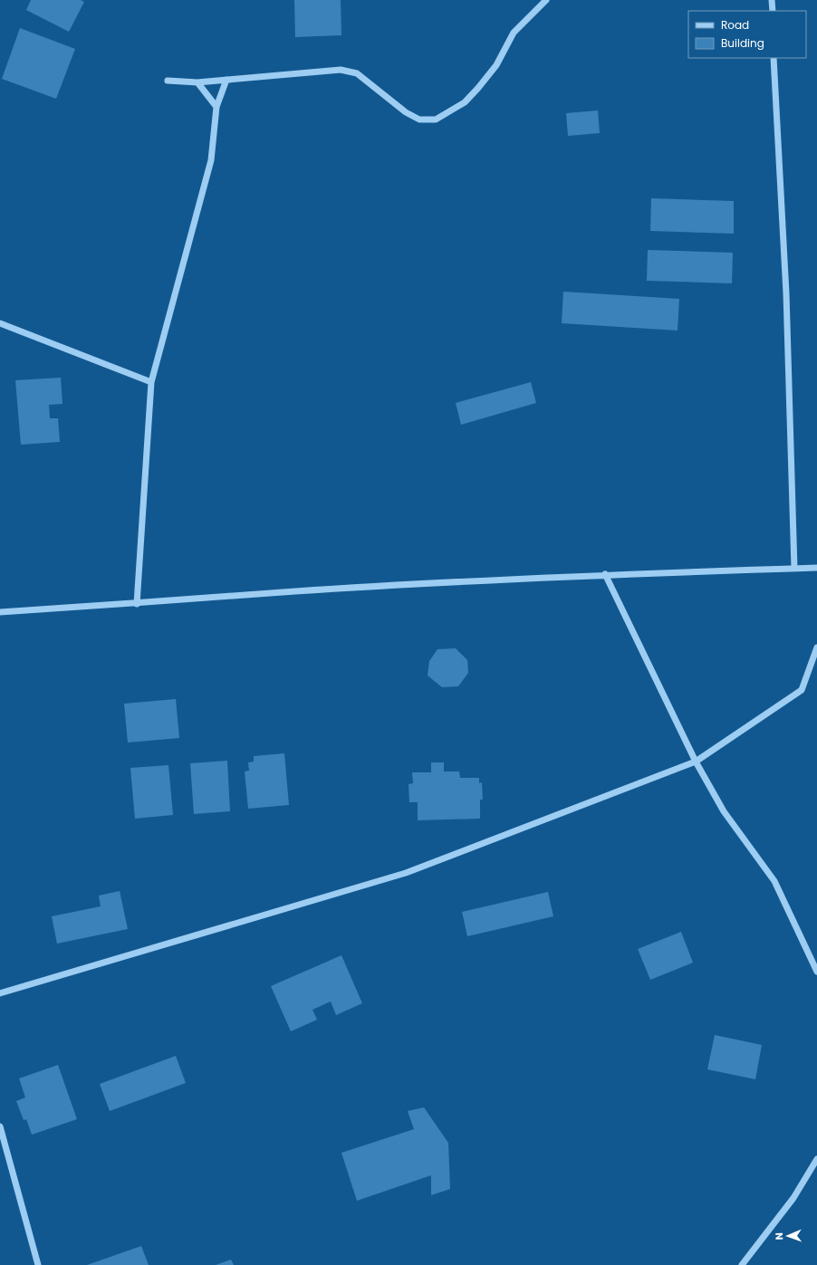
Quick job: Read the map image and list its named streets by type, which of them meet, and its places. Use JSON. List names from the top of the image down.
{
  "legend": ["Road", "Building"],
  "north": "left"
}
